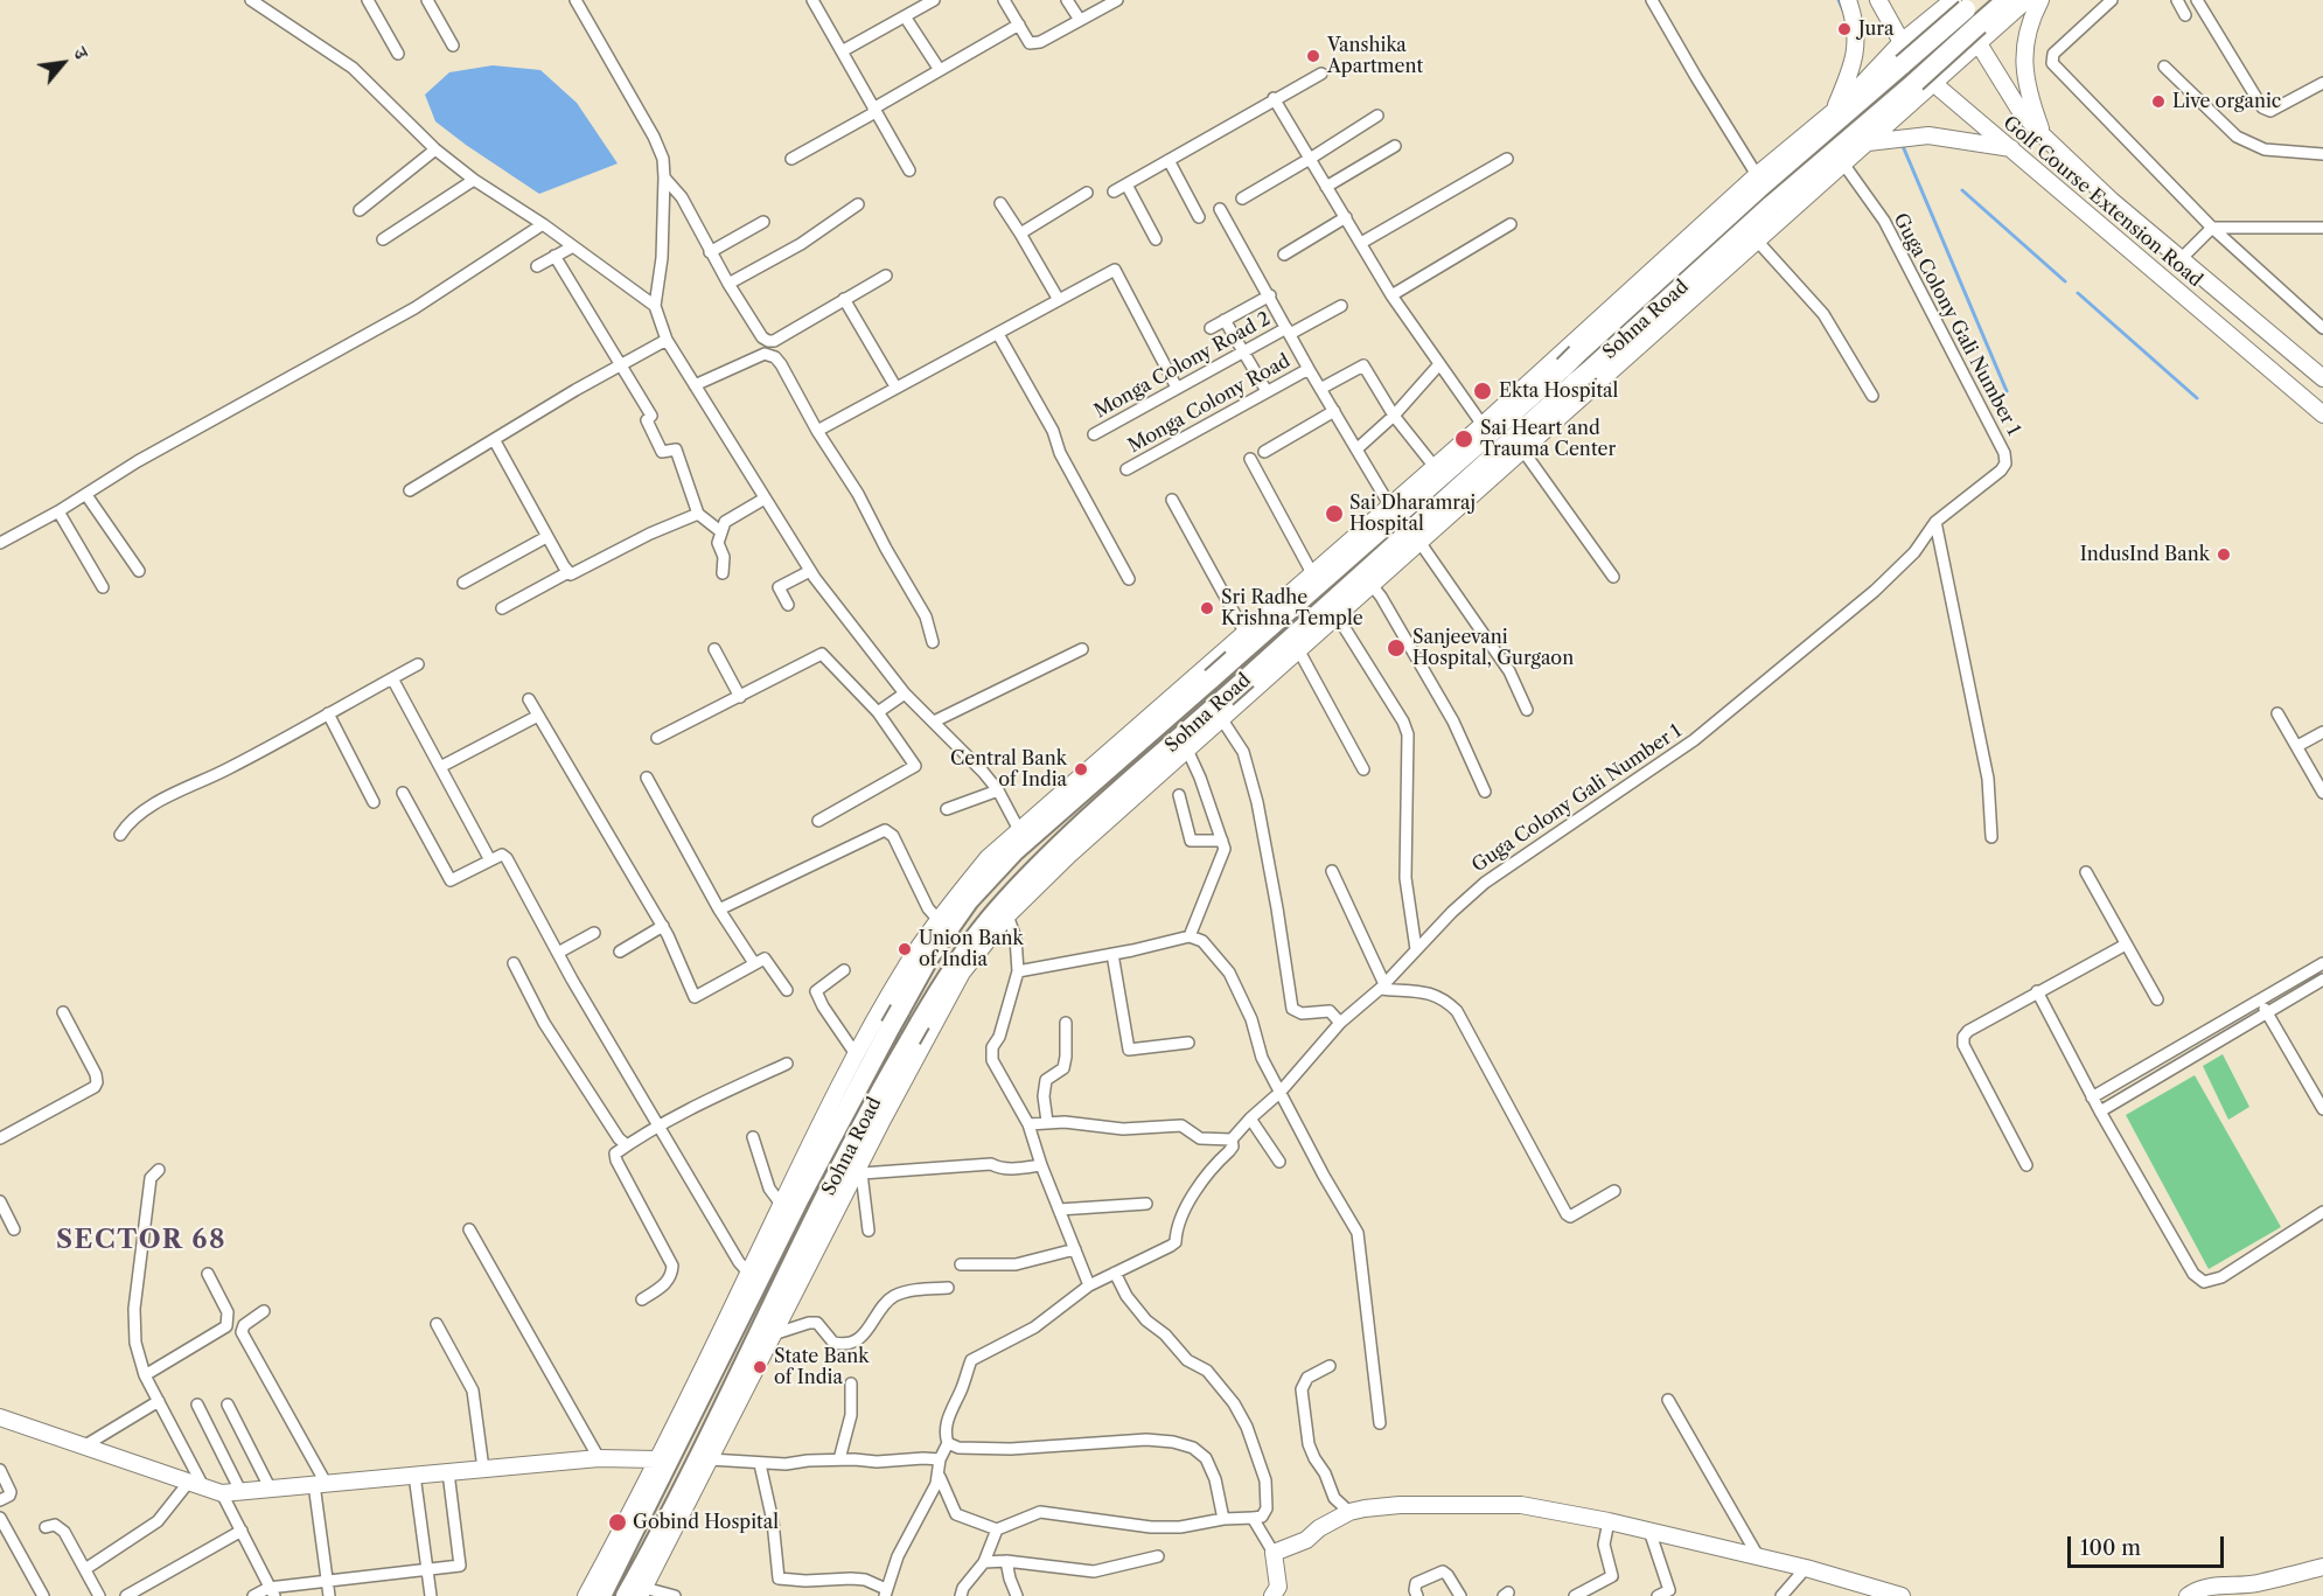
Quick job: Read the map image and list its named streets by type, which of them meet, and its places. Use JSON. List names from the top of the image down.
{
  "streets": {
    "highway": ["Sohna Road"],
    "main road": ["Golf Course Extension Road"],
    "street": ["Guga Colony Gali Number 1", "Monga Colony Road 2", "Monga Colony Road"]
  },
  "crossings": [
    ["Golf Course Extension Road", "Sohna Road"],
    ["Monga Colony Road 2", "Monga Colony Road"]
  ],
  "districts": ["SECTOR 68"],
  "places": [
    "Jura",
    "Vanshika Apartment",
    "Live organic",
    "Ekta Hospital",
    "Sai Heart and Trauma Center",
    "Sai Dharamraj Hospital",
    "IndusInd Bank",
    "Sri Radhe Krishna Temple",
    "Sanjeevani Hospital, Gurgaon",
    "Central Bank of India",
    "Union Bank of India",
    "State Bank of India",
    "Gobind Hospital"
  ],
  "scale_bar": "100 m",
  "north": "top right"
}
